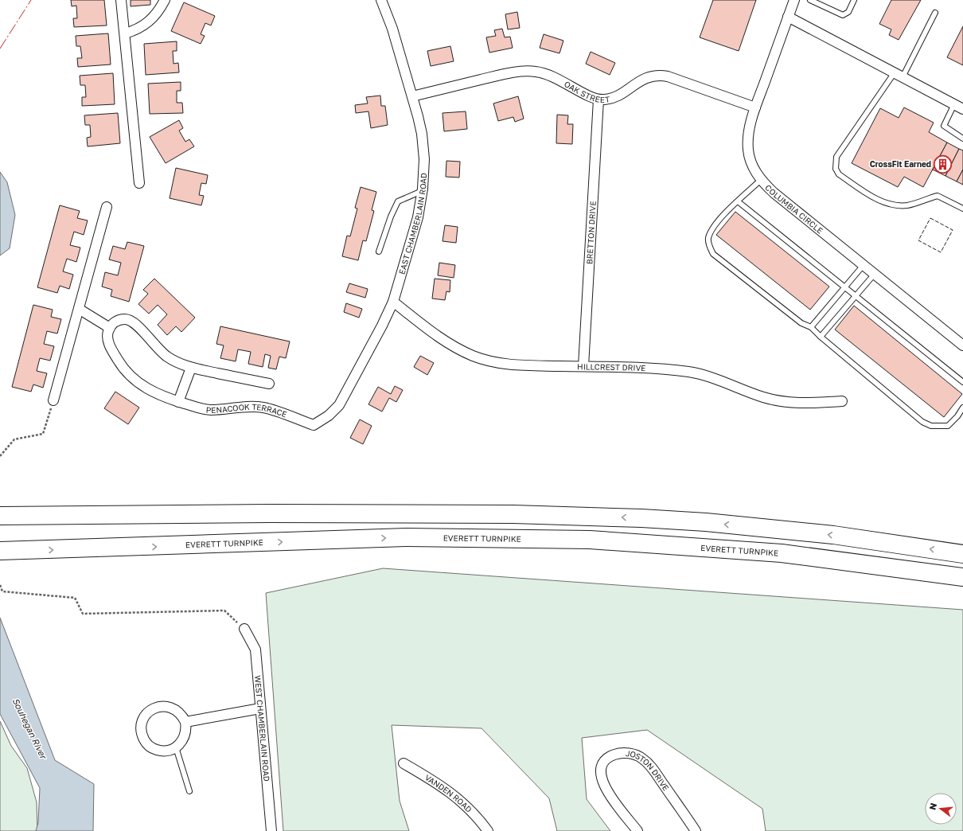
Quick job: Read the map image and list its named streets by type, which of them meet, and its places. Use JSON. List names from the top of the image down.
{
  "streets": {
    "highway": ["EVERETT TURNPIKE"],
    "street": [
      "OAK STREET",
      "COLUMBIA CIRCLE",
      "EAST CHAMBERLAIN ROAD",
      "BRETTON DRIVE",
      "HILLCREST DRIVE",
      "PENACOOK TERRACE",
      "WEST CHAMBERLAIN ROAD",
      "JOSTON DRIVE",
      "VANDEN ROAD"
    ]
  },
  "crossings": [
    ["OAK STREET", "COLUMBIA CIRCLE"],
    ["OAK STREET", "EAST CHAMBERLAIN ROAD"],
    ["OAK STREET", "BRETTON DRIVE"],
    ["EAST CHAMBERLAIN ROAD", "HILLCREST DRIVE"],
    ["EAST CHAMBERLAIN ROAD", "PENACOOK TERRACE"],
    ["BRETTON DRIVE", "HILLCREST DRIVE"]
  ],
  "water": ["Souhegan River"],
  "places": {
    "building": ["CrossFit Earned"]
  },
  "north": "left"
}
